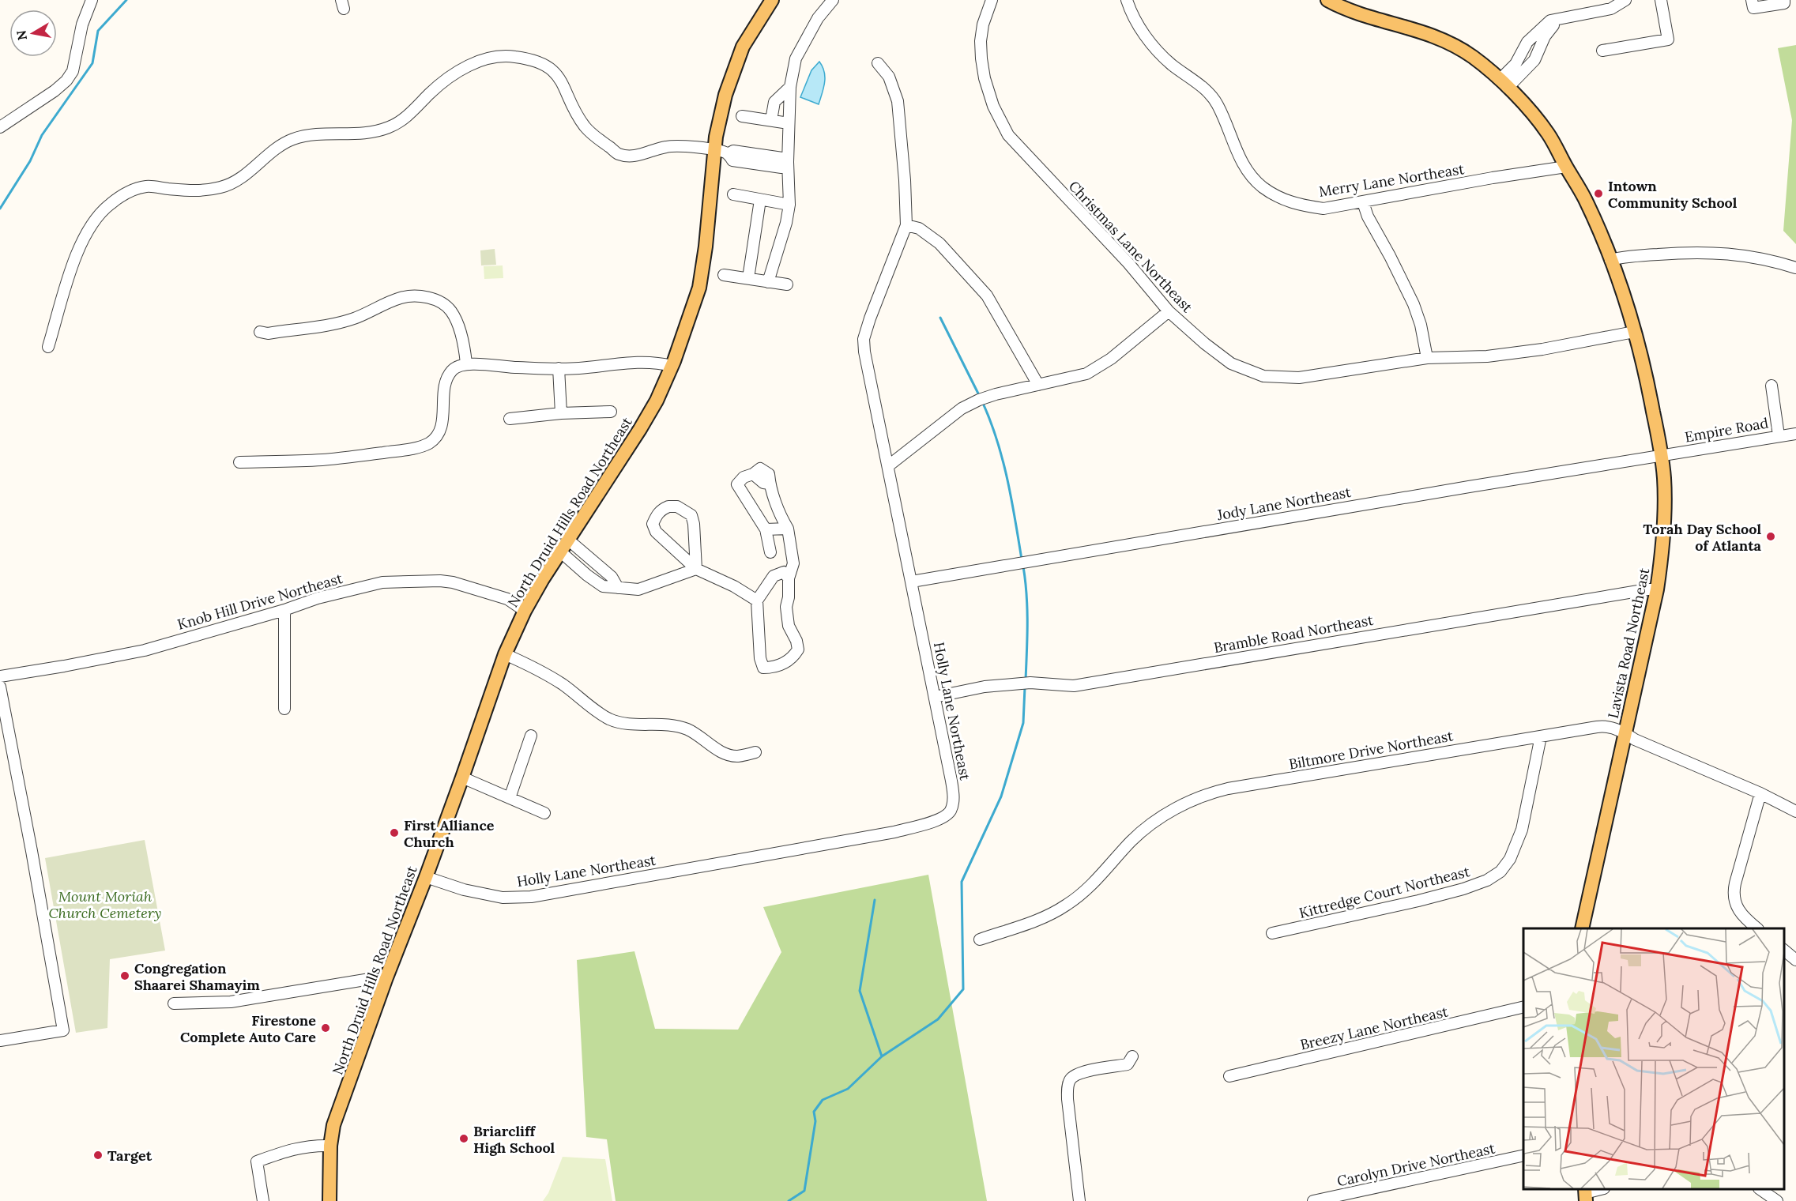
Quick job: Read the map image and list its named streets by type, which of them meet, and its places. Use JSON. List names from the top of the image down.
{
  "streets": {
    "main road": ["North Druid Hills Road Northeast", "Lavista Road Northeast"],
    "street": [
      "Merry Lane Northeast",
      "Christmas Lane Northeast",
      "Empire Road",
      "Jody Lane Northeast",
      "Knob Hill Drive Northeast",
      "Bramble Road Northeast",
      "Holly Lane Northeast",
      "Biltmore Drive Northeast",
      "Kittredge Court Northeast",
      "Breezy Lane Northeast",
      "Carolyn Drive Northeast"
    ]
  },
  "crossings": [
    ["Merry Lane Northeast", "Lavista Road Northeast"],
    ["Christmas Lane Northeast", "Lavista Road Northeast"],
    ["Empire Road", "Jody Lane Northeast"],
    ["Empire Road", "Lavista Road Northeast"],
    ["Jody Lane Northeast", "Lavista Road Northeast"],
    ["Jody Lane Northeast", "Holly Lane Northeast"],
    ["North Druid Hills Road Northeast", "Knob Hill Drive Northeast"],
    ["North Druid Hills Road Northeast", "Holly Lane Northeast"],
    ["Bramble Road Northeast", "Lavista Road Northeast"],
    ["Bramble Road Northeast", "Holly Lane Northeast"],
    ["Lavista Road Northeast", "Biltmore Drive Northeast"],
    ["Biltmore Drive Northeast", "Kittredge Court Northeast"]
  ],
  "parks": ["Mount Moriah Church Cemetery"],
  "places": [
    "Intown Community School",
    "Torah Day School of Atlanta",
    "First Alliance Church",
    "Congregation Shaarei Shamayim",
    "Firestone Complete Auto Care",
    "Briarcliff High School",
    "Target"
  ],
  "north": "left"
}
